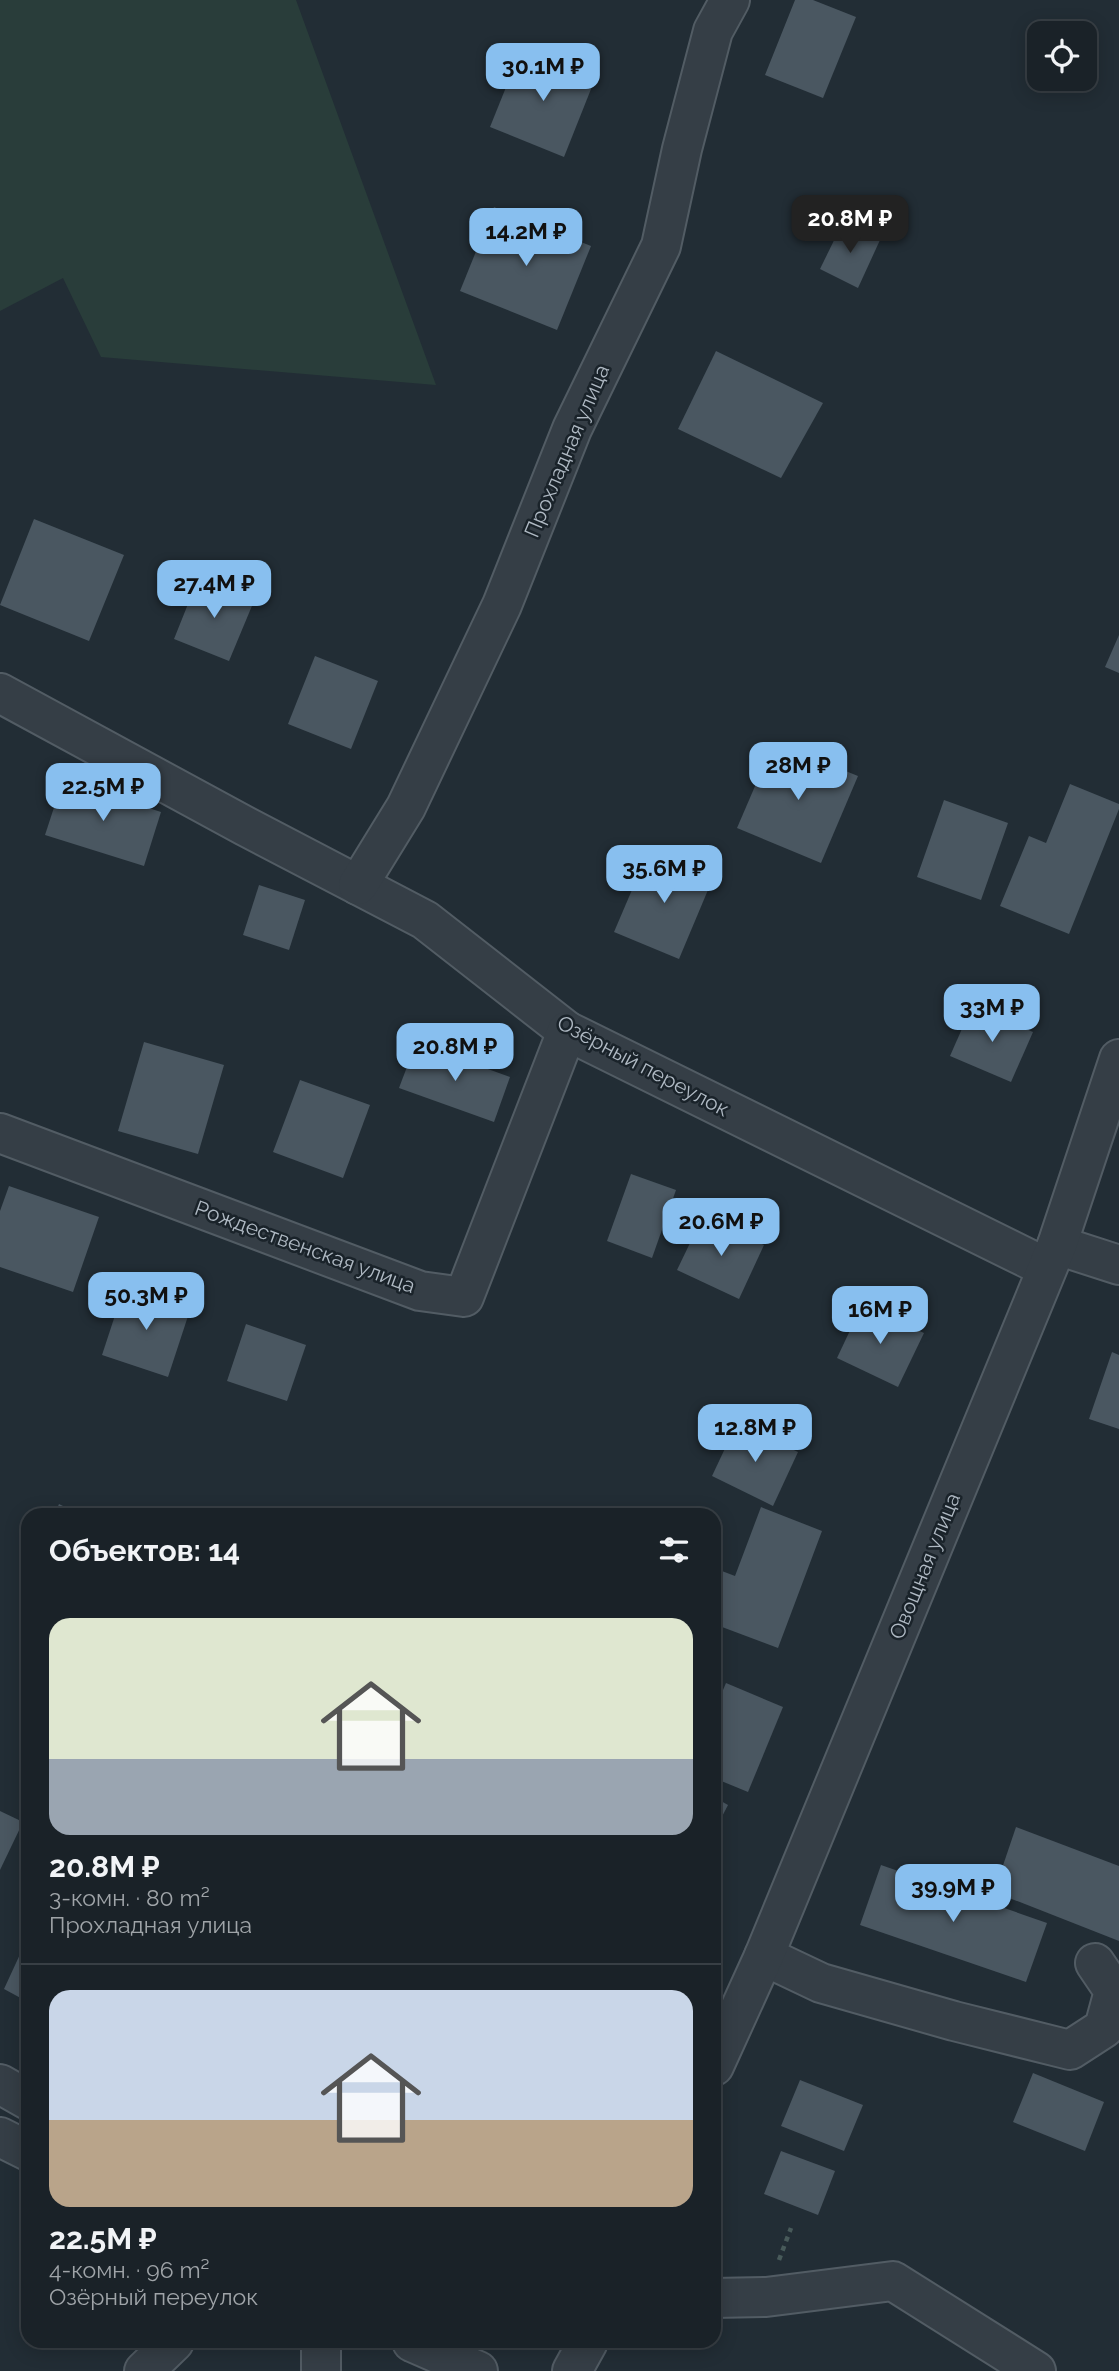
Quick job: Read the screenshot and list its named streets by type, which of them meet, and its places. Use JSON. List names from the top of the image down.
{
  "streets": {
    "street": [
      "Прохладная улица",
      "Озёрный переулок",
      "Рождественская улица",
      "Овощная улица"
    ]
  },
  "crossings": [
    ["Прохладная улица", "Озёрный переулок"],
    ["Озёрный переулок", "Рождественская улица"],
    ["Озёрный переулок", "Овощная улица"]
  ],
  "page": {
    "price": [
      "30.1M ₽",
      "20.8M ₽",
      "14.2M ₽",
      "27.4M ₽",
      "28M ₽",
      "22.5M ₽",
      "35.6M ₽",
      "33M ₽",
      "20.8M ₽",
      "20.6M ₽",
      "50.3M ₽",
      "16M ₽",
      "12.8M ₽",
      "39.9M ₽"
    ],
    "heading": "Объектов: 14",
    "list": [
      {
        "name": "20.8M ₽",
        "note": "3-комн. · 80 m² · Прохладная улица"
      },
      {
        "name": "22.5M ₽",
        "note": "4-комн. · 96 m² · Озёрный переулок"
      }
    ]
  }
}
